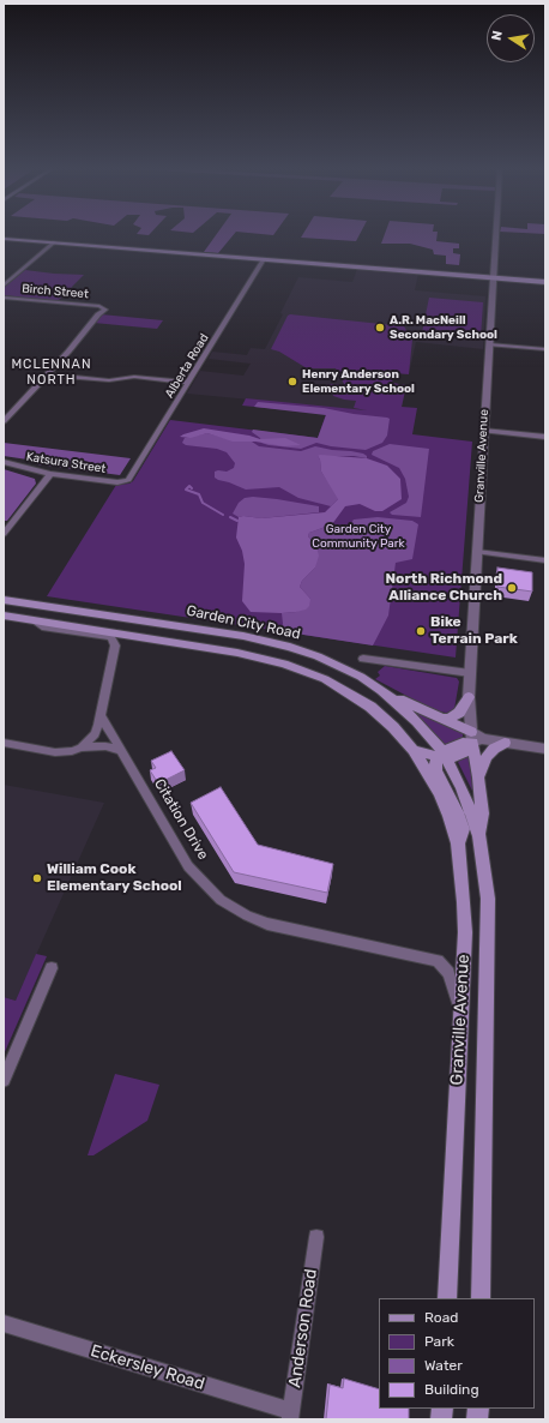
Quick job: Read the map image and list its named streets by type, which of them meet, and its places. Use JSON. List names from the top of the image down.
{
  "streets": {
    "main road": ["Granville Avenue", "Garden City Road"],
    "street": [
      "Birch Street",
      "Alberta Road",
      "Katsura Street",
      "Citation Drive",
      "Anderson Road",
      "Eckersley Road"
    ]
  },
  "crossings": [
    ["Alberta Road", "Katsura Street"],
    ["Granville Avenue", "Garden City Road"],
    ["Granville Avenue", "Citation Drive"],
    ["Anderson Road", "Eckersley Road"]
  ],
  "districts": ["MCLENNAN NORTH"],
  "parks": ["Garden City Community Park"],
  "places": [
    "A.R. MacNeill Secondary School",
    "Henry Anderson Elementary School",
    "North Richmond Alliance Church",
    "Bike Terrain Park",
    "William Cook Elementary School"
  ],
  "legend": [
    "Road",
    "Park",
    "Water",
    "Building"
  ],
  "north": "left"
}
